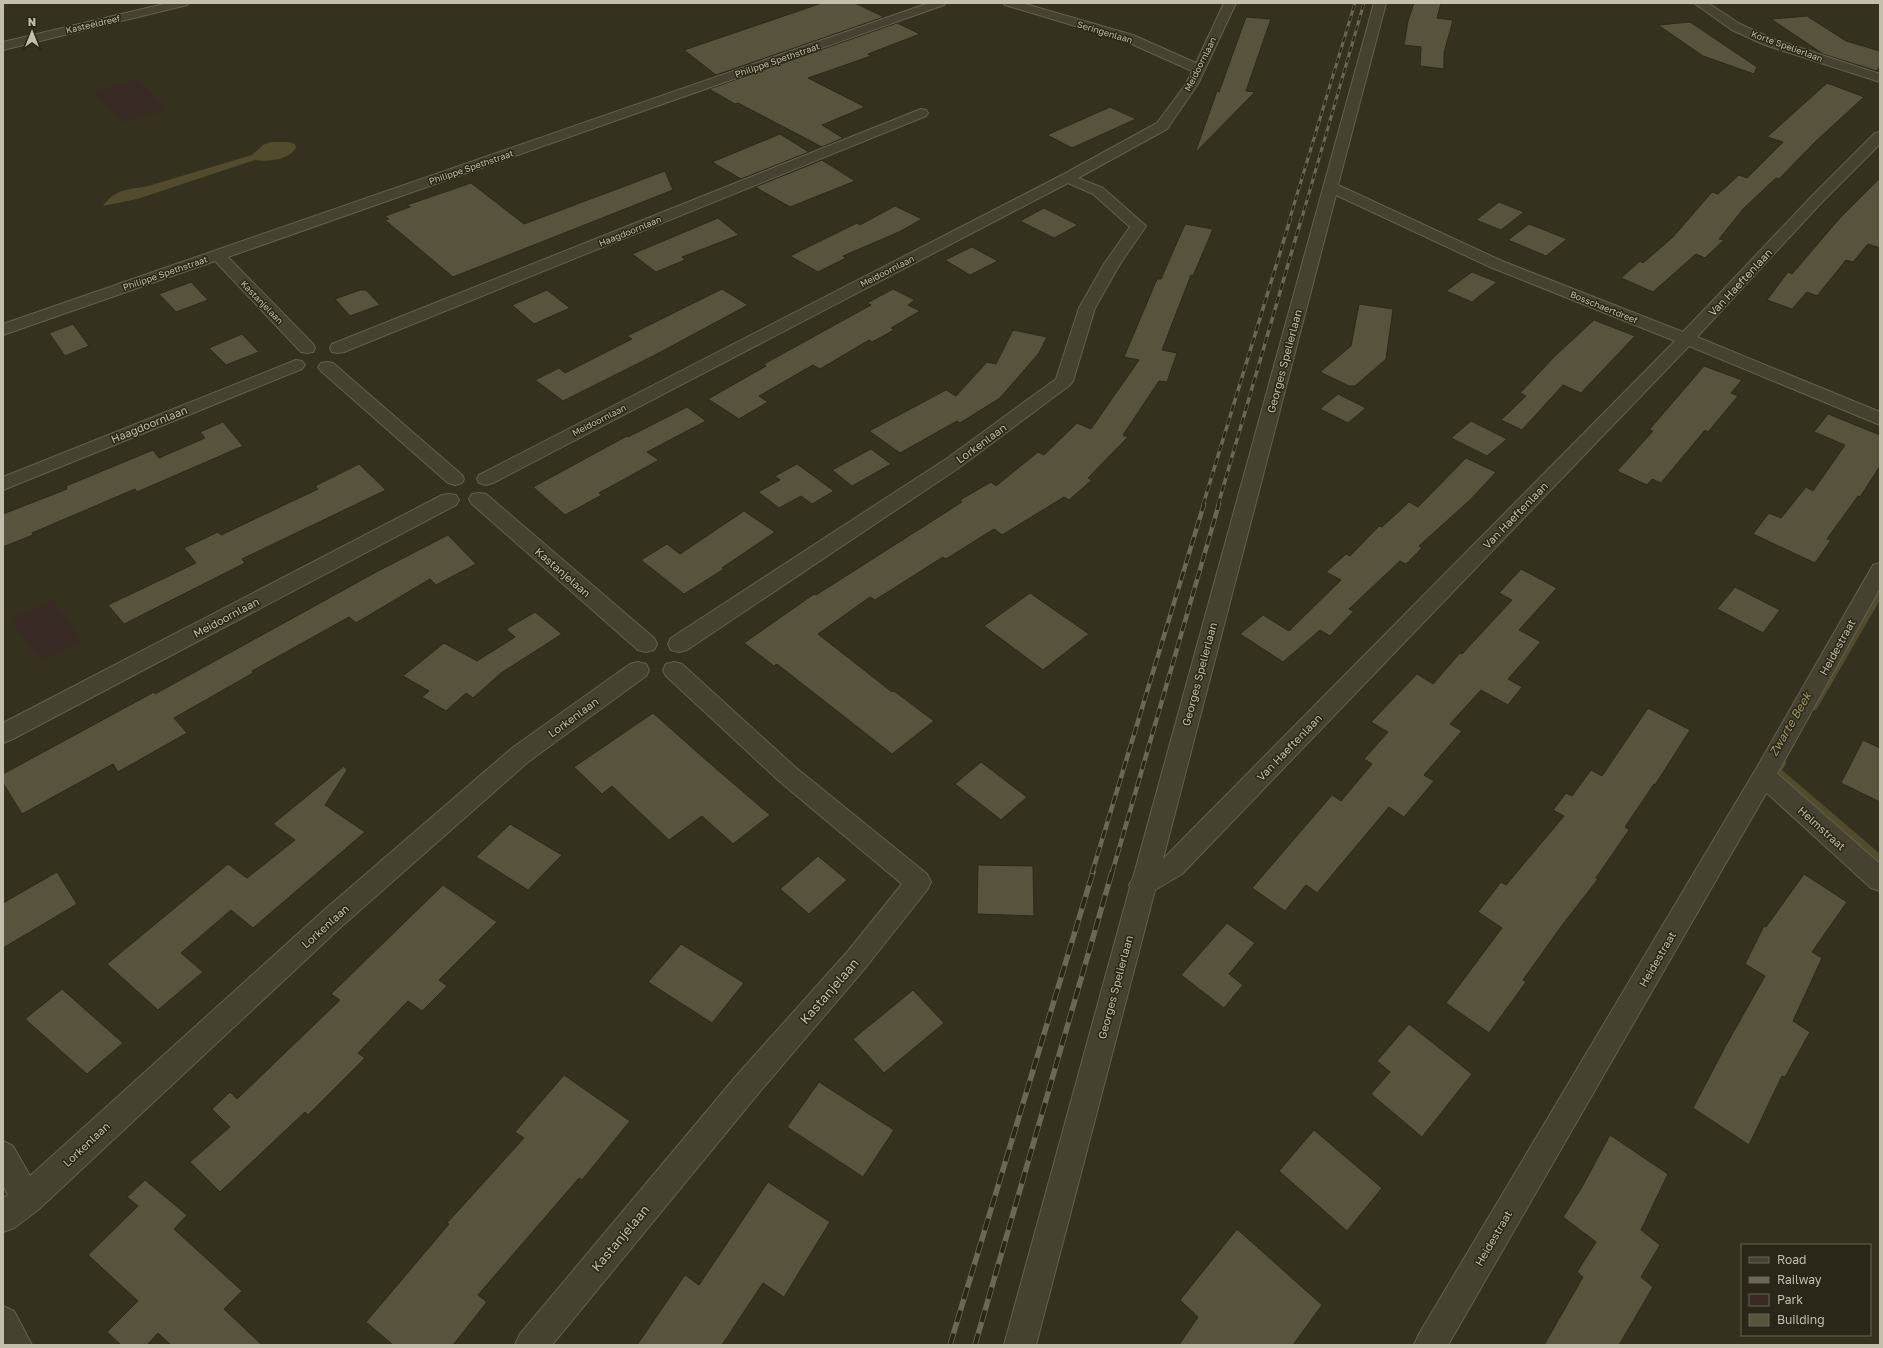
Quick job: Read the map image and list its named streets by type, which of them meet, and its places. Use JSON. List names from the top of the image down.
{
  "streets": {
    "street": [
      "Kasteeldreef",
      "Seringenlaan",
      "Korte Spelierlaan",
      "Philippe Spethstraat",
      "Meidoornlaan",
      "Haagdoornlaan",
      "Van Haeftenlaan",
      "Kastanjelaan",
      "Bosschaertdreef",
      "Georges Spelierlaan",
      "Lorkenlaan",
      "Heidestraat",
      "Helmstraat"
    ]
  },
  "crossings": [
    ["Seringenlaan", "Meidoornlaan"],
    ["Philippe Spethstraat", "Kastanjelaan"],
    ["Meidoornlaan", "Lorkenlaan"],
    ["Van Haeftenlaan", "Bosschaertdreef"],
    ["Van Haeftenlaan", "Georges Spelierlaan"],
    ["Kastanjelaan", "Lorkenlaan"],
    ["Bosschaertdreef", "Georges Spelierlaan"],
    ["Heidestraat", "Helmstraat"]
  ],
  "water": ["Zwarte Beek"],
  "legend": [
    "Road",
    "Railway",
    "Park",
    "Building"
  ],
  "north": "top"
}
